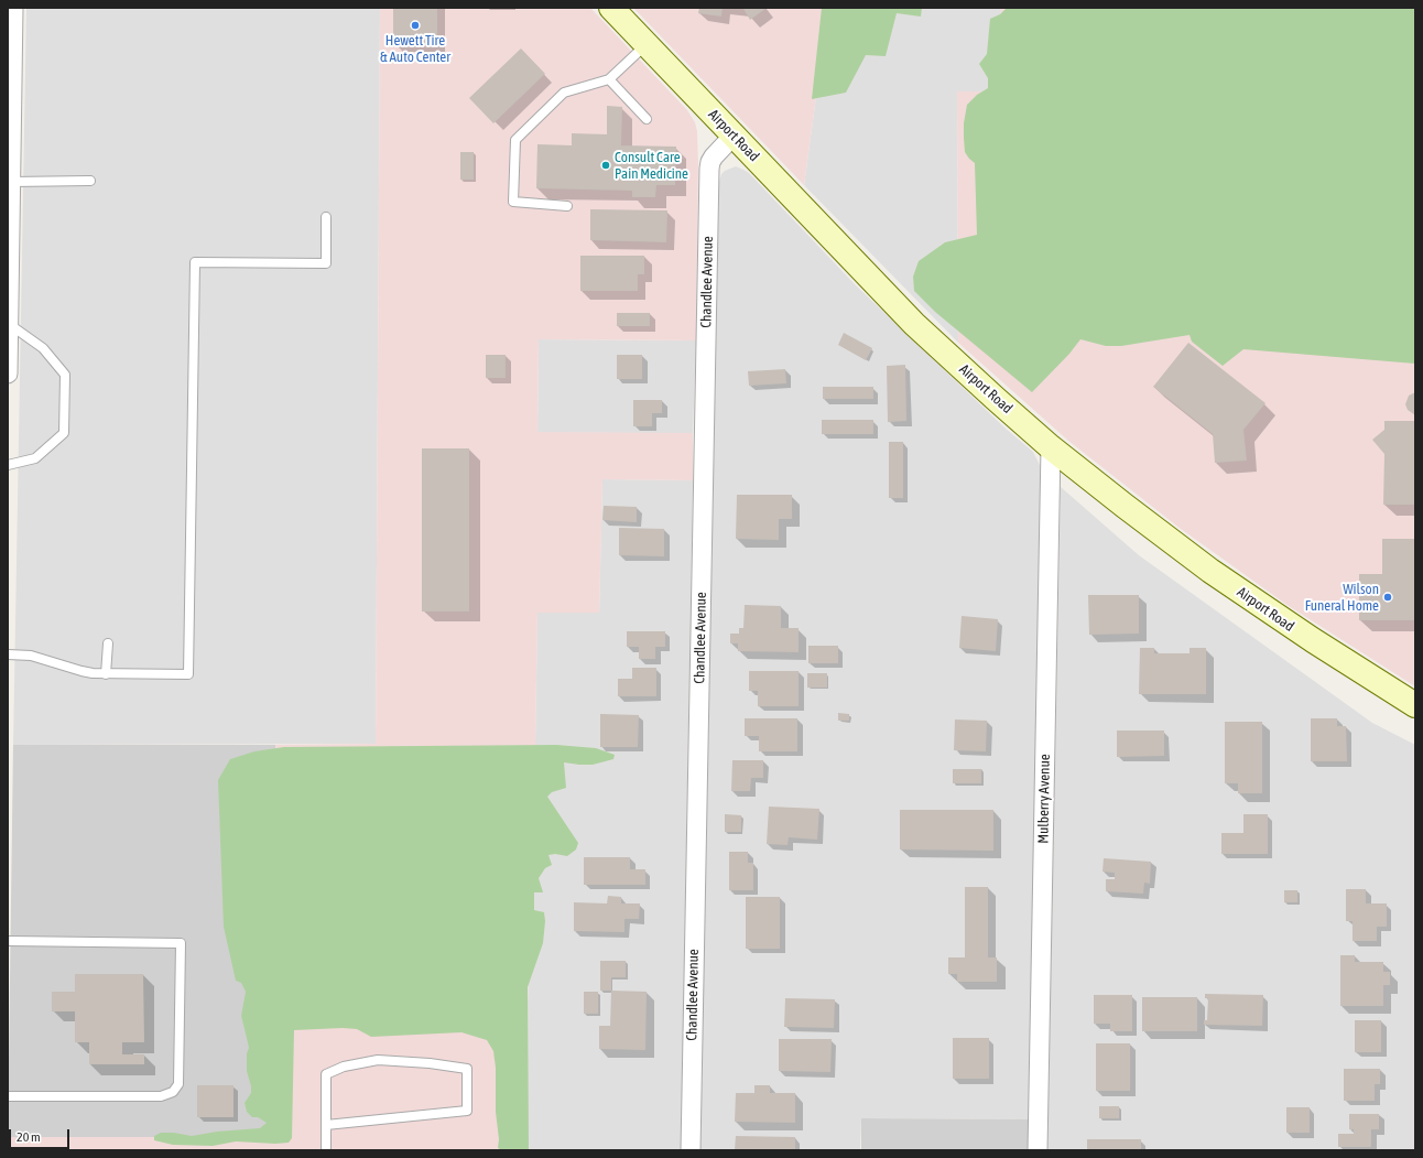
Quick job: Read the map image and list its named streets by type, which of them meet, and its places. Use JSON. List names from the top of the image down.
{
  "streets": {
    "main road": ["Airport Road"],
    "street": ["Chandlee Avenue", "Mulberry Avenue"]
  },
  "crossings": [
    ["Airport Road", "Chandlee Avenue"],
    ["Airport Road", "Mulberry Avenue"]
  ],
  "places": ["Hewett Tire & Auto Center", "Consult Care Pain Medicine", "Wilson Funeral Home"],
  "scale_bar": "20 m"
}
